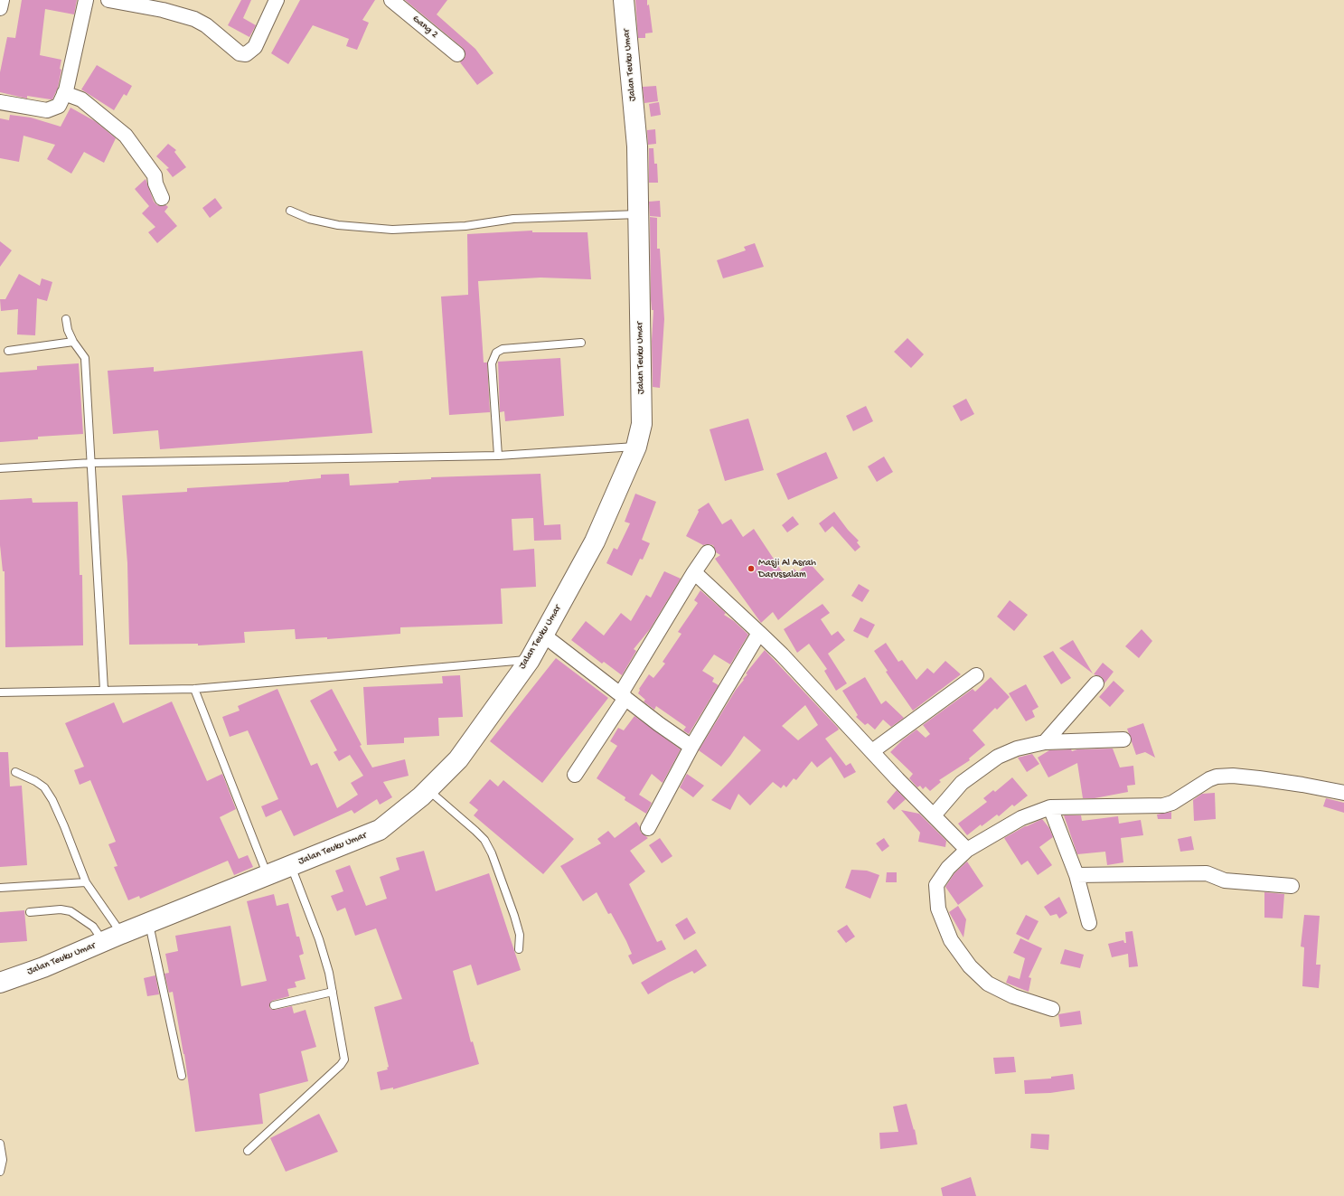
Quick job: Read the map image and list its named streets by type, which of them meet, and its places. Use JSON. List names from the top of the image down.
{
  "streets": {
    "main road": ["Jalan Teuku Umar"],
    "street": ["Gang 2"]
  },
  "places": ["Masji Al Asrah Darussalam"]
}
